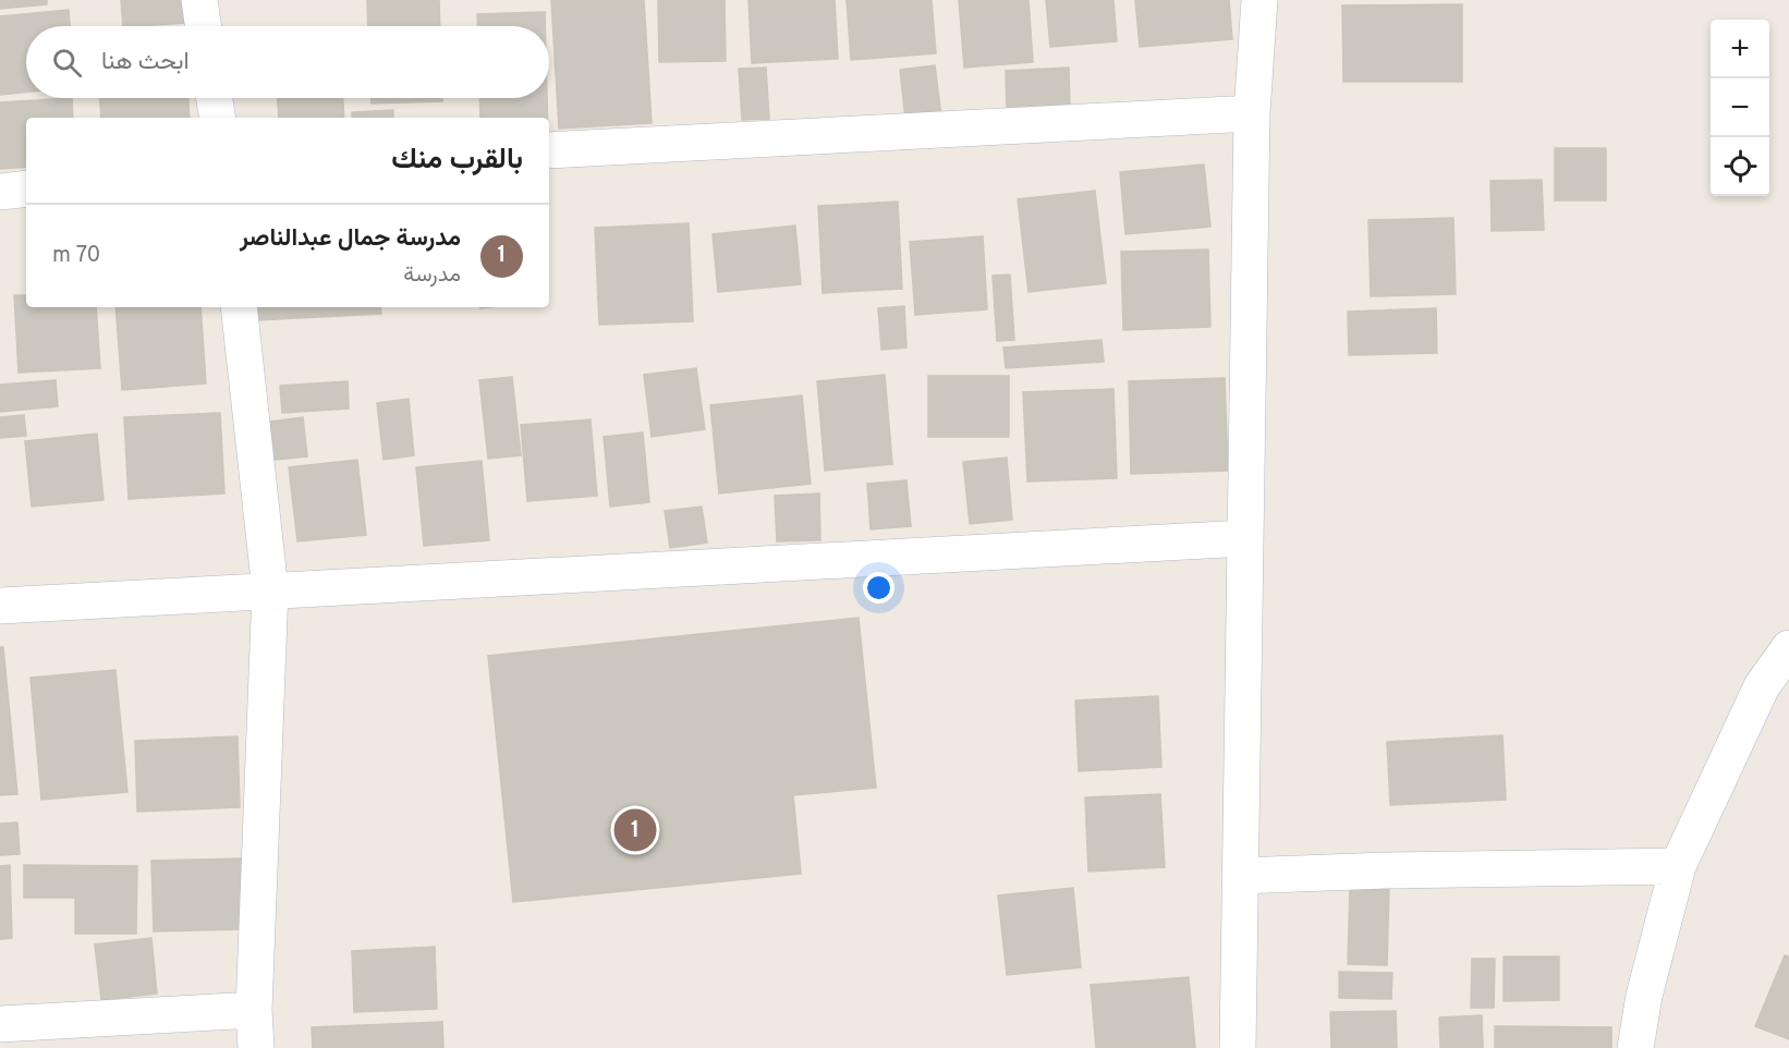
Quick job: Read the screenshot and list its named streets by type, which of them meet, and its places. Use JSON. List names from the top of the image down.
{
  "page": {
    "map_buttons": ["+", "−"],
    "search": "ابحث هنا",
    "heading": "بالقرب منك",
    "list": [
      {
        "mark": "1",
        "name": "مدرسة جمال عبدالناصر",
        "note": "مدرسة",
        "value": "70 m"
      }
    ],
    "pins": "1"
  }
}
